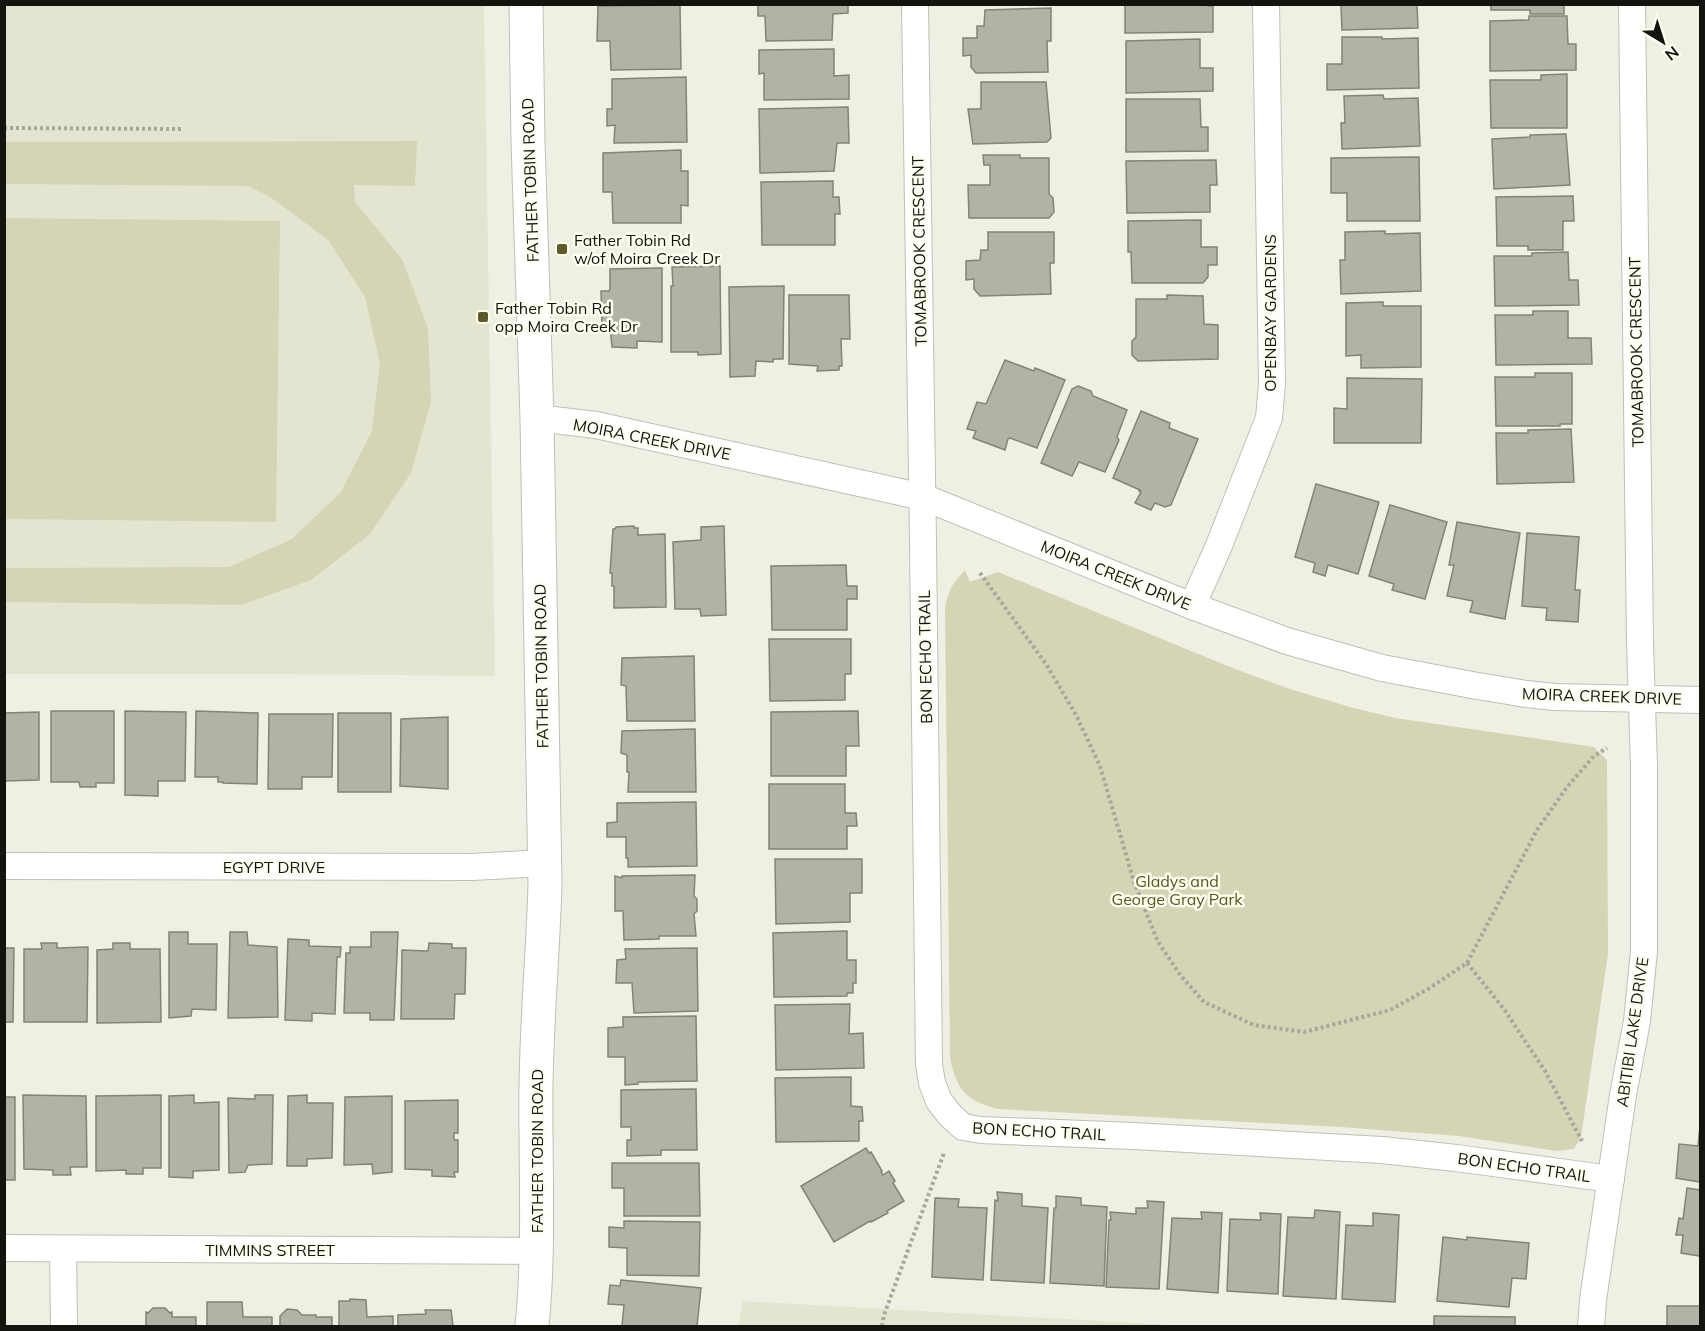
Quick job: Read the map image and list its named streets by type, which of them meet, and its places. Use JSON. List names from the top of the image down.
{
  "streets": {
    "street": [
      "FATHER TOBIN ROAD",
      "TOMABROOK CRESCENT",
      "OPENBAY GARDENS",
      "MOIRA CREEK DRIVE",
      "BON ECHO TRAIL",
      "EGYPT DRIVE",
      "ABITIBI LAKE DRIVE",
      "TIMMINS STREET"
    ]
  },
  "crossings": [
    ["FATHER TOBIN ROAD", "MOIRA CREEK DRIVE"],
    ["FATHER TOBIN ROAD", "EGYPT DRIVE"],
    ["FATHER TOBIN ROAD", "TIMMINS STREET"],
    ["TOMABROOK CRESCENT", "MOIRA CREEK DRIVE"],
    ["TOMABROOK CRESCENT", "BON ECHO TRAIL"],
    ["TOMABROOK CRESCENT", "ABITIBI LAKE DRIVE"],
    ["OPENBAY GARDENS", "MOIRA CREEK DRIVE"],
    ["MOIRA CREEK DRIVE", "BON ECHO TRAIL"],
    ["MOIRA CREEK DRIVE", "ABITIBI LAKE DRIVE"],
    ["BON ECHO TRAIL", "ABITIBI LAKE DRIVE"]
  ],
  "parks": ["Gladys and George Gray Park"],
  "places": {
    "transit": ["Father Tobin Rd w/of Moira Creek Dr", "Father Tobin Rd opp Moira Creek Dr"]
  },
  "north": "bottom right"
}
